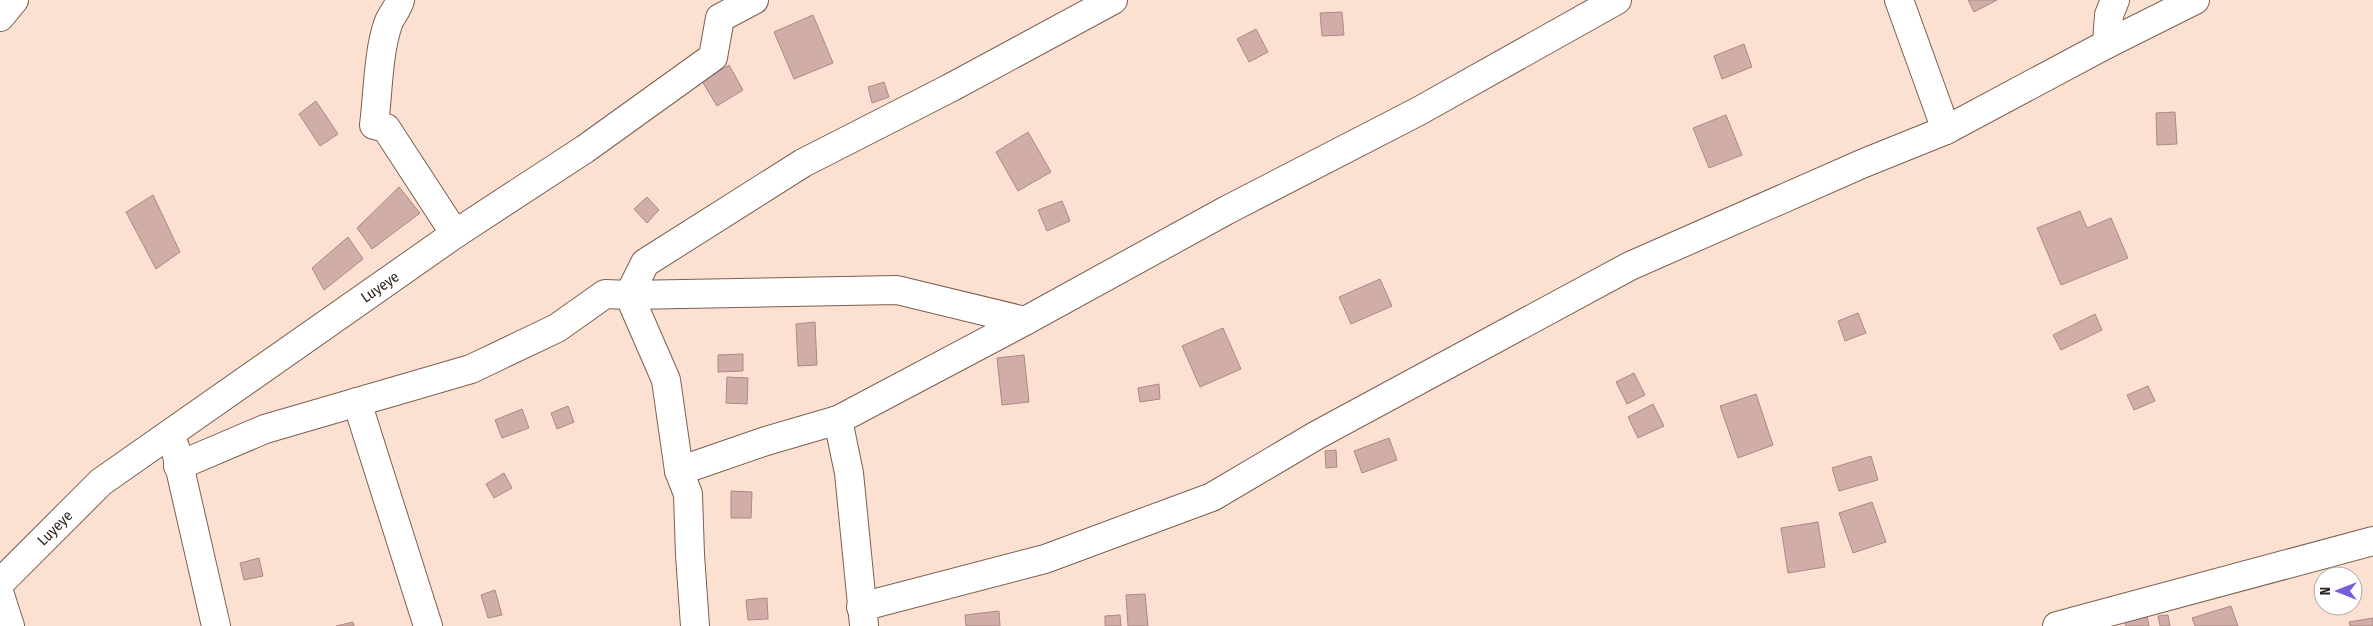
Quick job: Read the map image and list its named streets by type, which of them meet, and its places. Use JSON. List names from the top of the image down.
{
  "streets": {
    "street": ["Luyeye"]
  },
  "north": "left"
}
